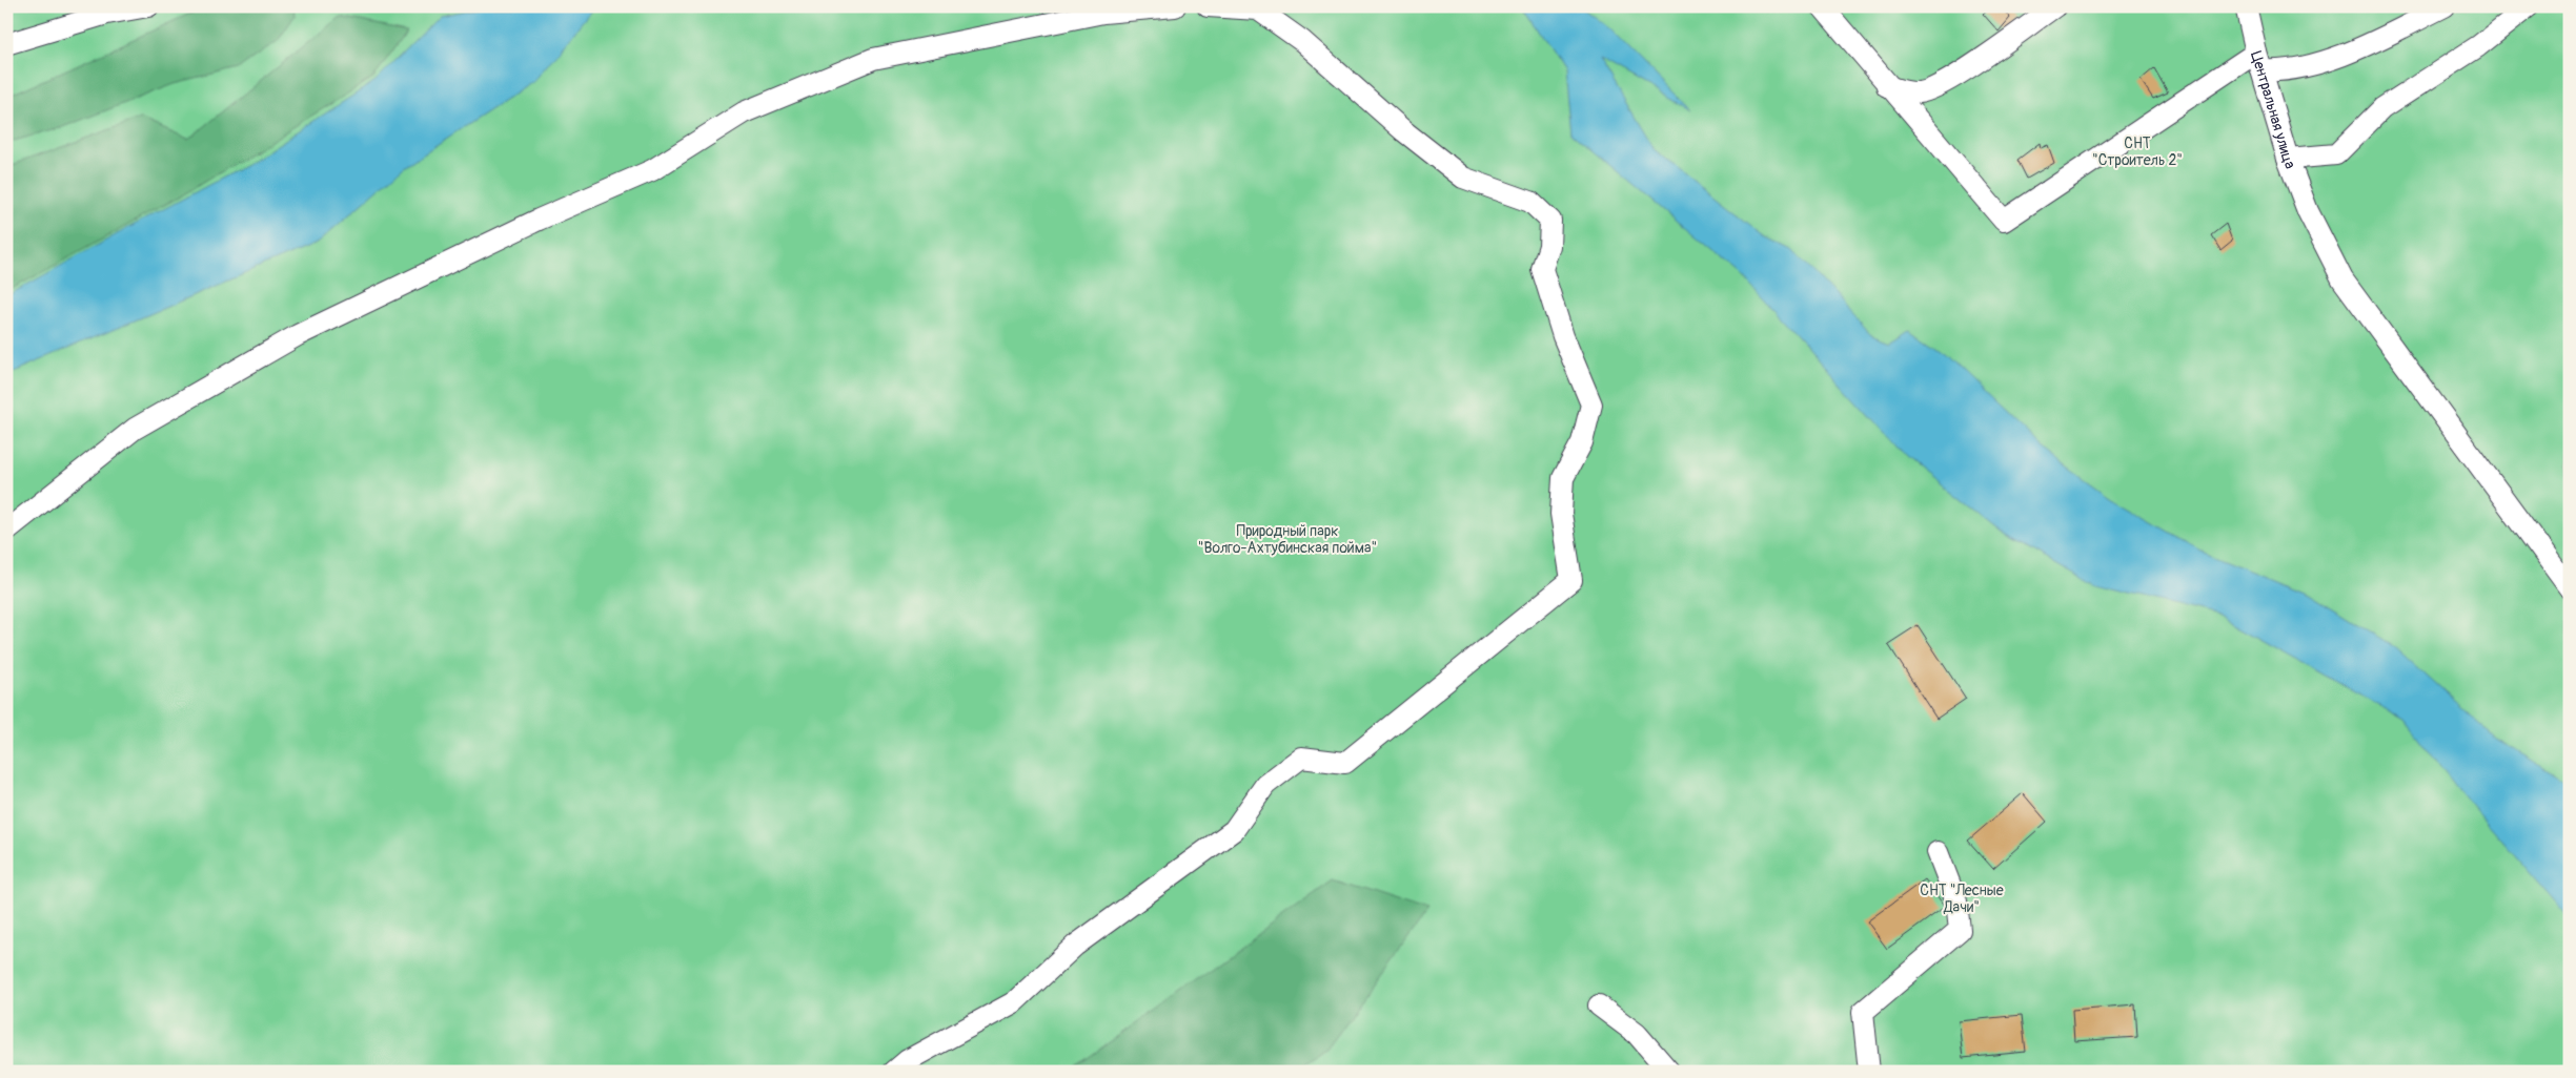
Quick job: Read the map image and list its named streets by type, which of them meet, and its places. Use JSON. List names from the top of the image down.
{
  "streets": {
    "street": ["Центральная улица"]
  },
  "parks": ["СНТ \"Строитель 2\"", "Природный парк \"Волго-Ахтубинская пойма\"", "СНТ \"Лесные Дачи\""]
}
